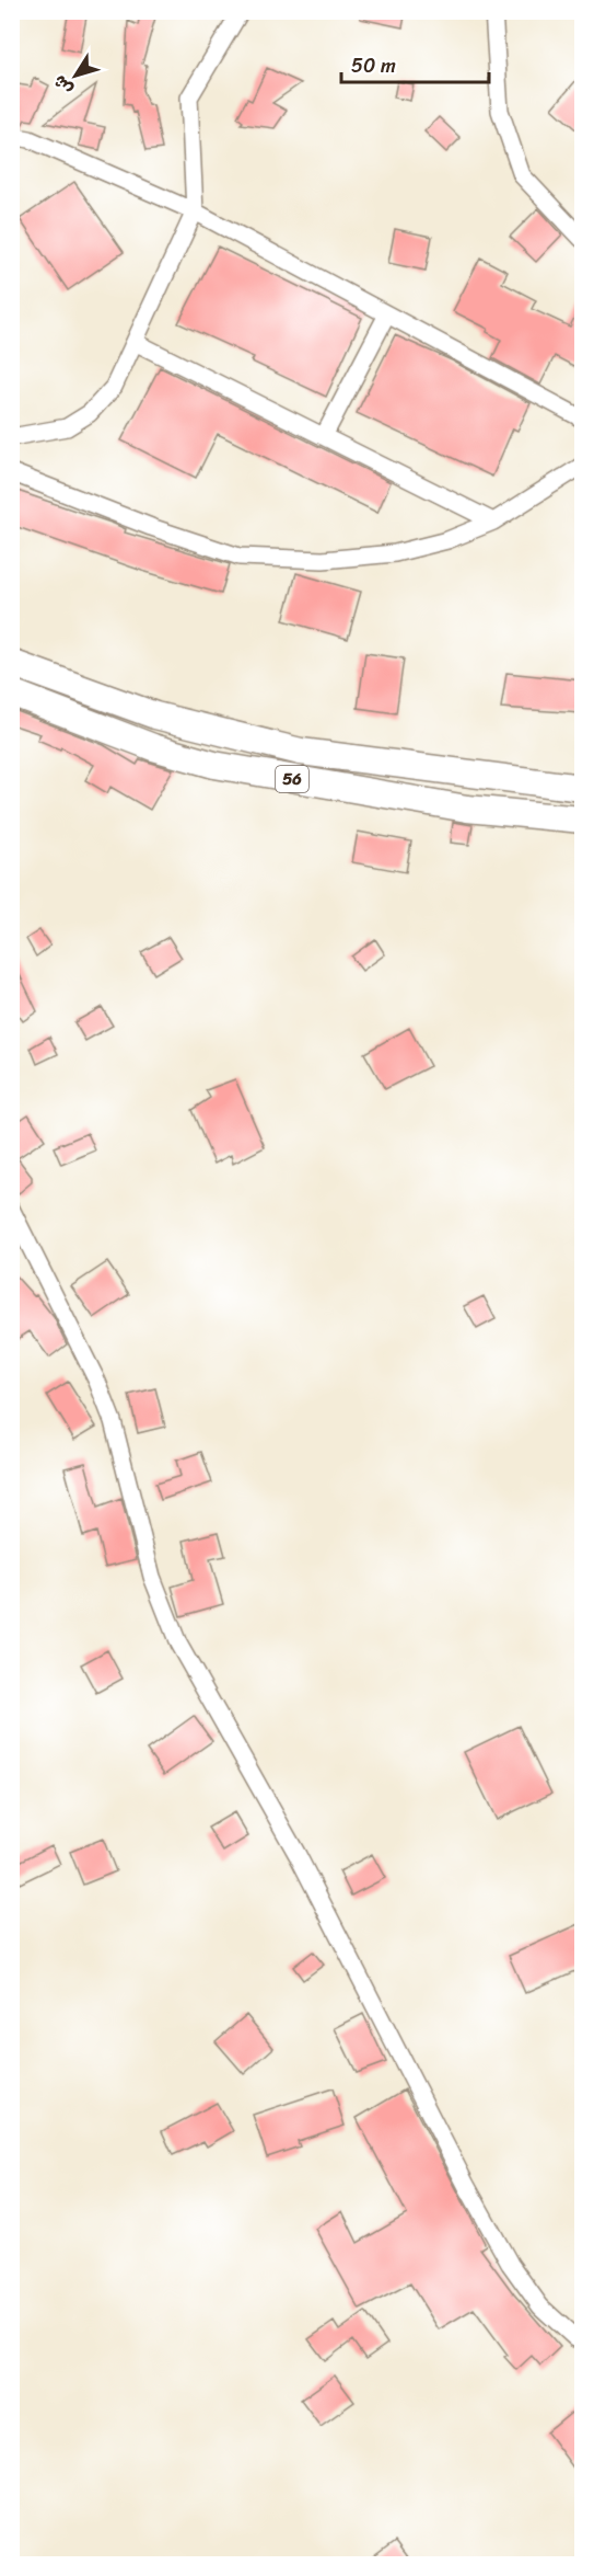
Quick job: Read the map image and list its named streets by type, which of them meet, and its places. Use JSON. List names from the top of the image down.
{
  "streets": {
    "main road": ["56"]
  },
  "scale_bar": "50 m",
  "north": "bottom left"
}
